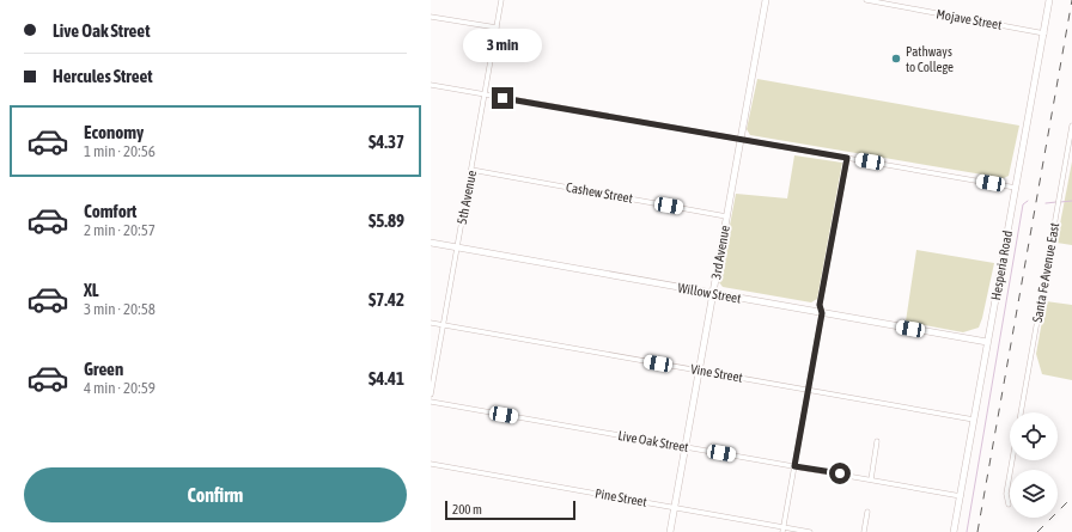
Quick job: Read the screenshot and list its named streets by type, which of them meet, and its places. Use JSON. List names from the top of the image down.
{
  "streets": {
    "street": [
      "Mojave Street",
      "Cashew Street",
      "5th Avenue",
      "3rd Avenue",
      "Hesperia Road",
      "Santa Fe Avenue East",
      "Willow Street",
      "Vine Street",
      "Live Oak Street",
      "Pine Street"
    ]
  },
  "crossings": [
    ["Mojave Street", "Hesperia Road"],
    ["Cashew Street", "5th Avenue"],
    ["Cashew Street", "3rd Avenue"],
    ["5th Avenue", "Willow Street"],
    ["5th Avenue", "Vine Street"],
    ["3rd Avenue", "Willow Street"],
    ["3rd Avenue", "Vine Street"],
    ["3rd Avenue", "Live Oak Street"],
    ["3rd Avenue", "Pine Street"],
    ["Hesperia Road", "Willow Street"],
    ["Hesperia Road", "Vine Street"],
    ["Hesperia Road", "Live Oak Street"]
  ],
  "places": ["Pathways to College"],
  "scale_bar": "200 m",
  "page": {
    "banner": ["Live Oak Street", "Hercules Street"],
    "bubble": "3 min",
    "list": [
      {
        "name": "Economy",
        "note": "1 min · 20:56",
        "value": "$4.37"
      },
      {
        "name": "Comfort",
        "note": "2 min · 20:57",
        "value": "$5.89"
      },
      {
        "name": "XL",
        "note": "3 min · 20:58",
        "value": "$7.42"
      },
      {
        "name": "Green",
        "note": "4 min · 20:59",
        "value": "$4.41"
      }
    ],
    "buttons": "Confirm",
    "scale": "200 m"
  }
}
